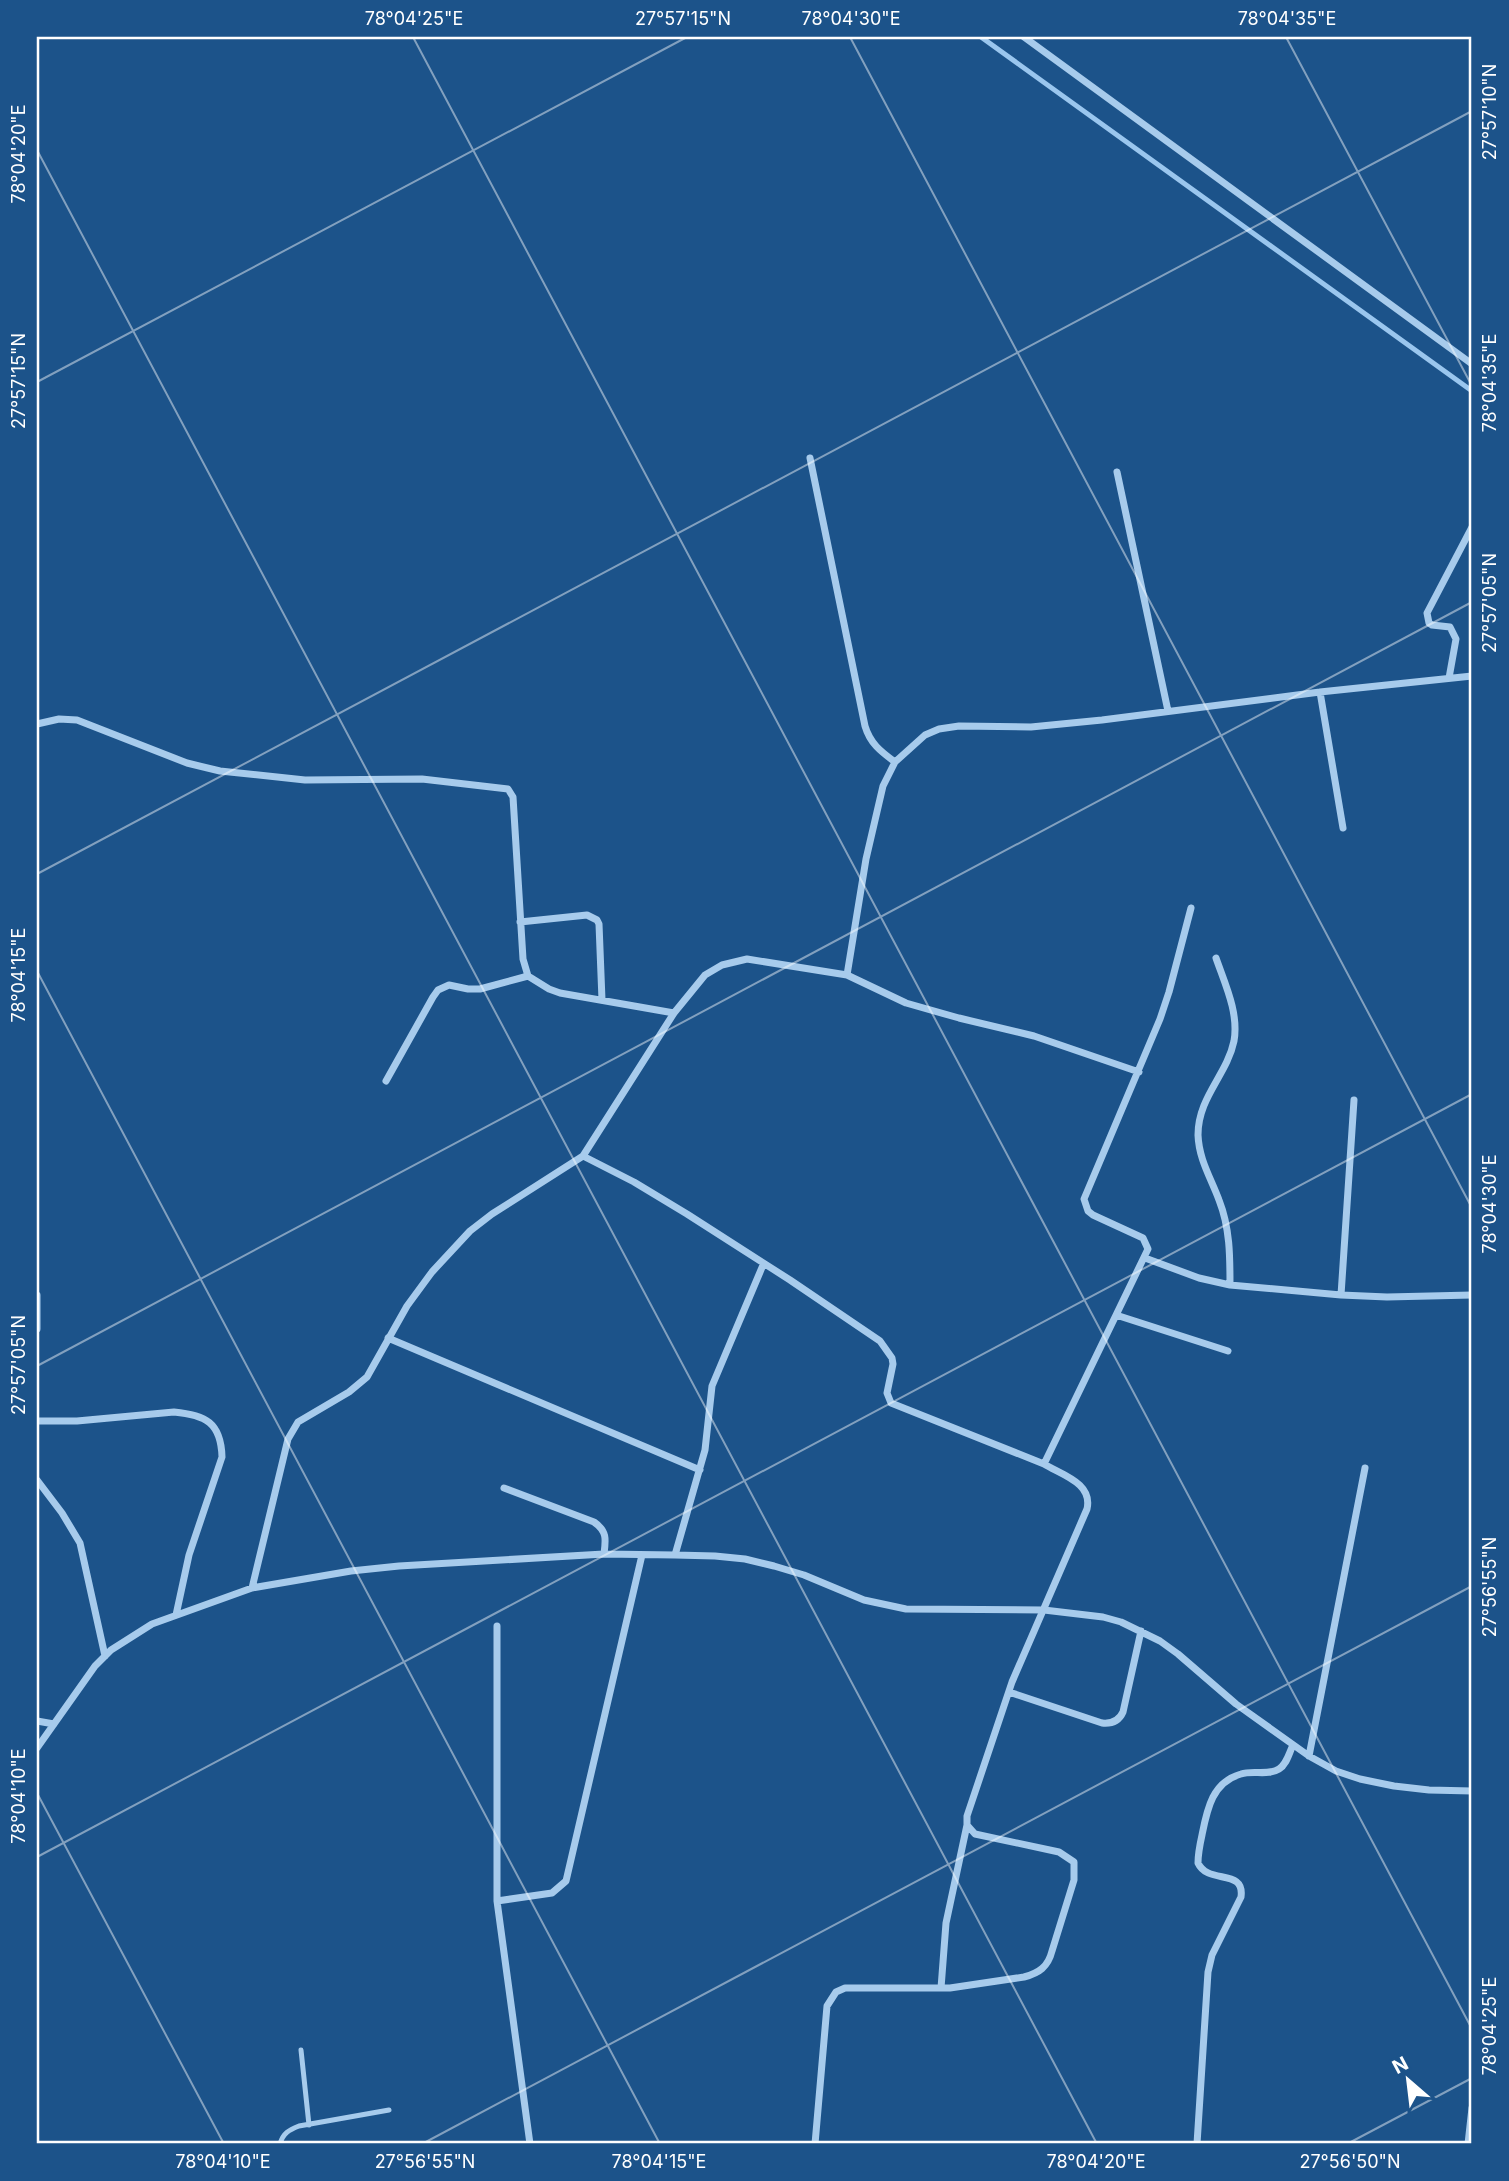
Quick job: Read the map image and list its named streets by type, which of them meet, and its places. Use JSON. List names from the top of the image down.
{
  "north": "top left",
  "coordinates": [
    "78°04'25\"E",
    "27°57'15\"N",
    "78°04'30\"E",
    "78°04'35\"E",
    "27°57'10\"N",
    "78°04'20\"E",
    "27°57'05\"N",
    "78°04'15\"E",
    "27°56'55\"N",
    "78°04'10\"E",
    "27°56'50\"N"
  ]
}
